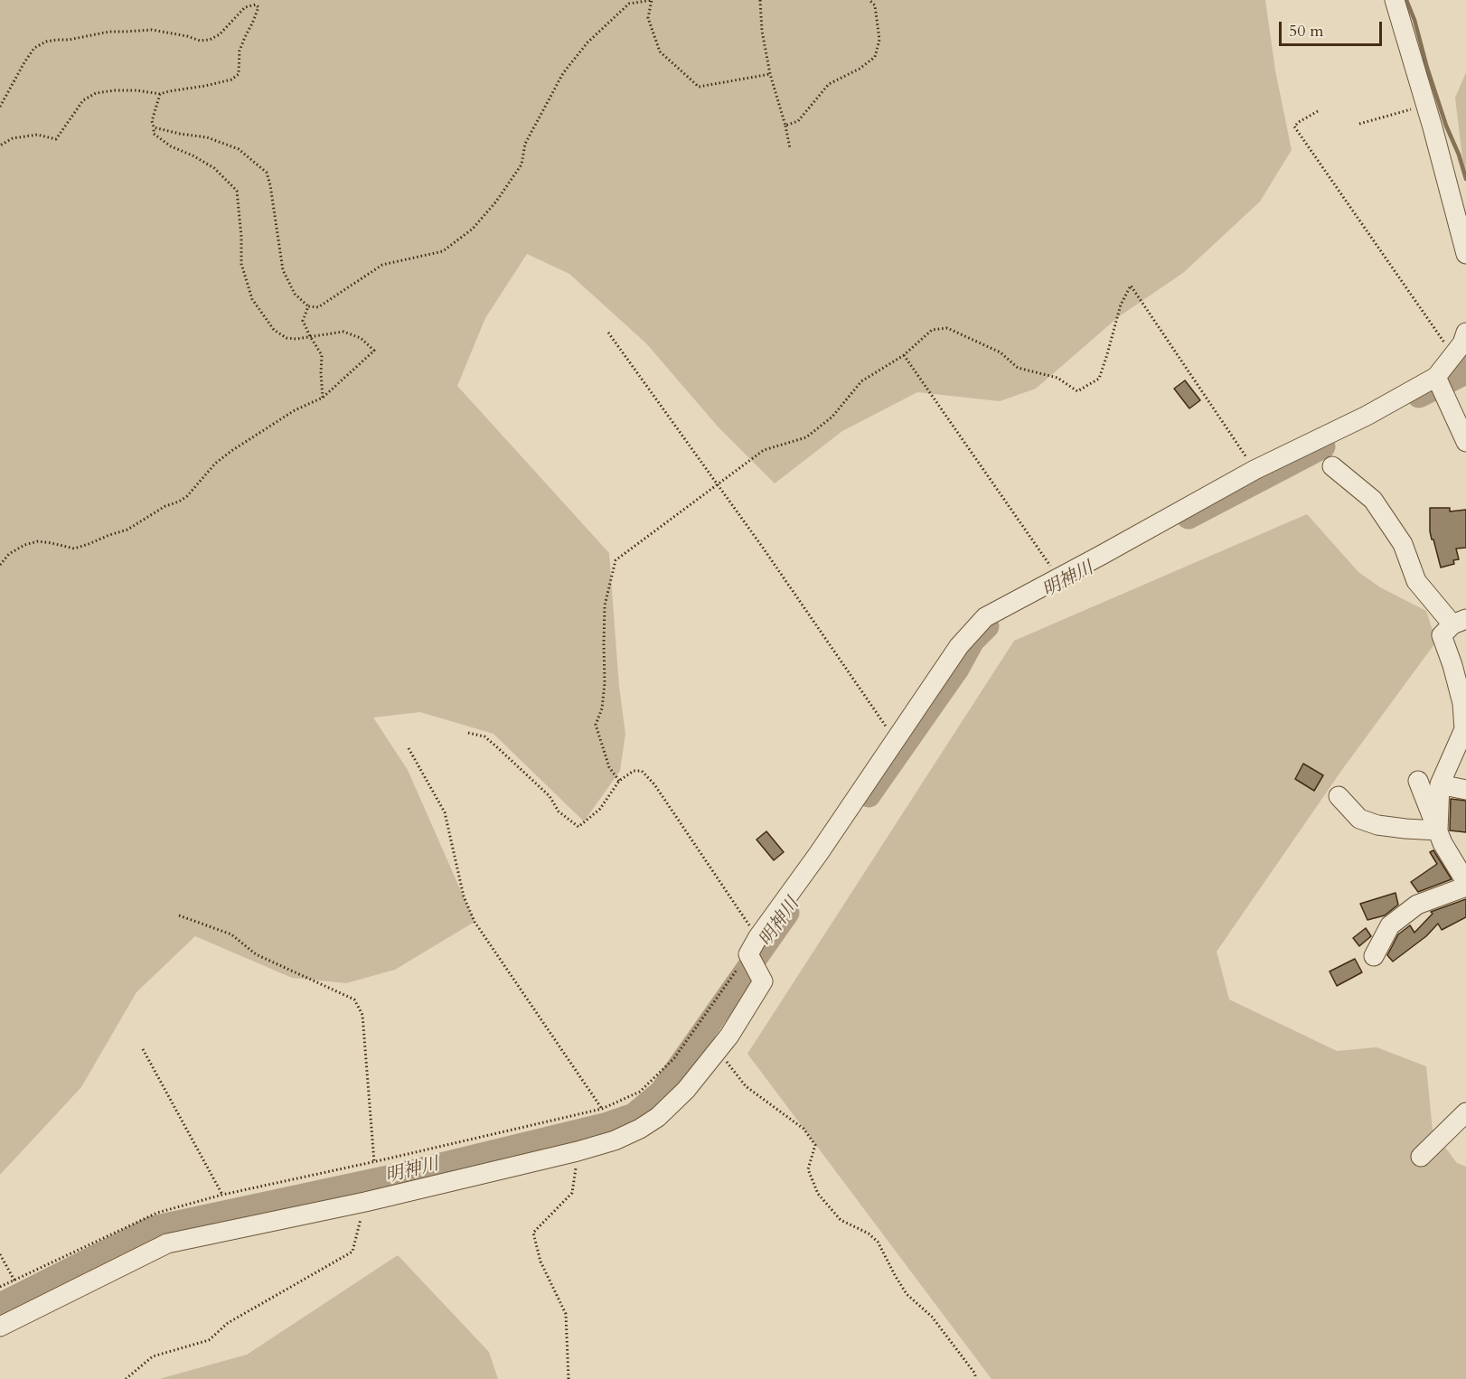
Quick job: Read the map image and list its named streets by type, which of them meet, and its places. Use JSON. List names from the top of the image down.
{
  "water": ["明神川"],
  "scale_bar": "50 m"
}
